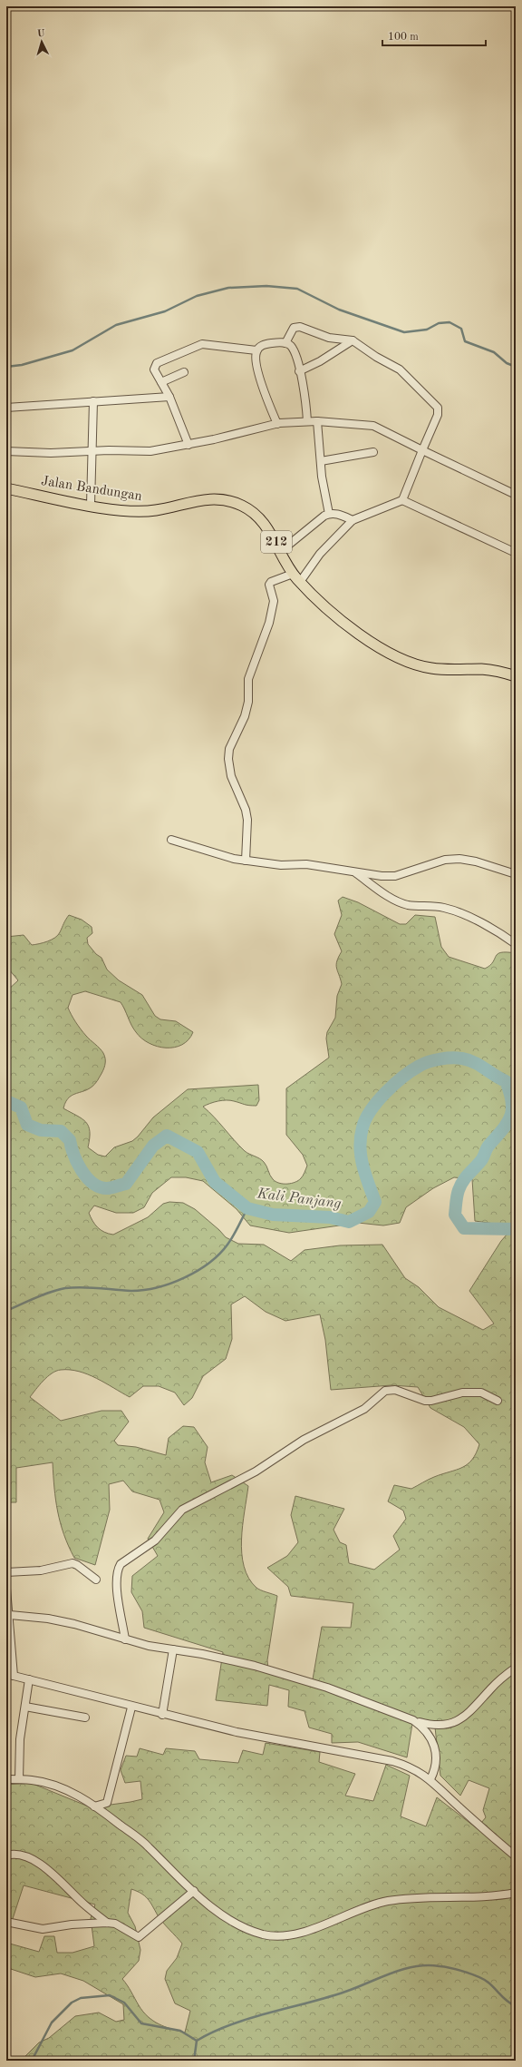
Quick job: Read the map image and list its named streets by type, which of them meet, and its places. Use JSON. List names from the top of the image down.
{
  "streets": {
    "main road": ["Jalan Bandungan", "212"]
  },
  "water": ["Kali Panjang"],
  "scale_bar": "100 m",
  "north": "top"
}
